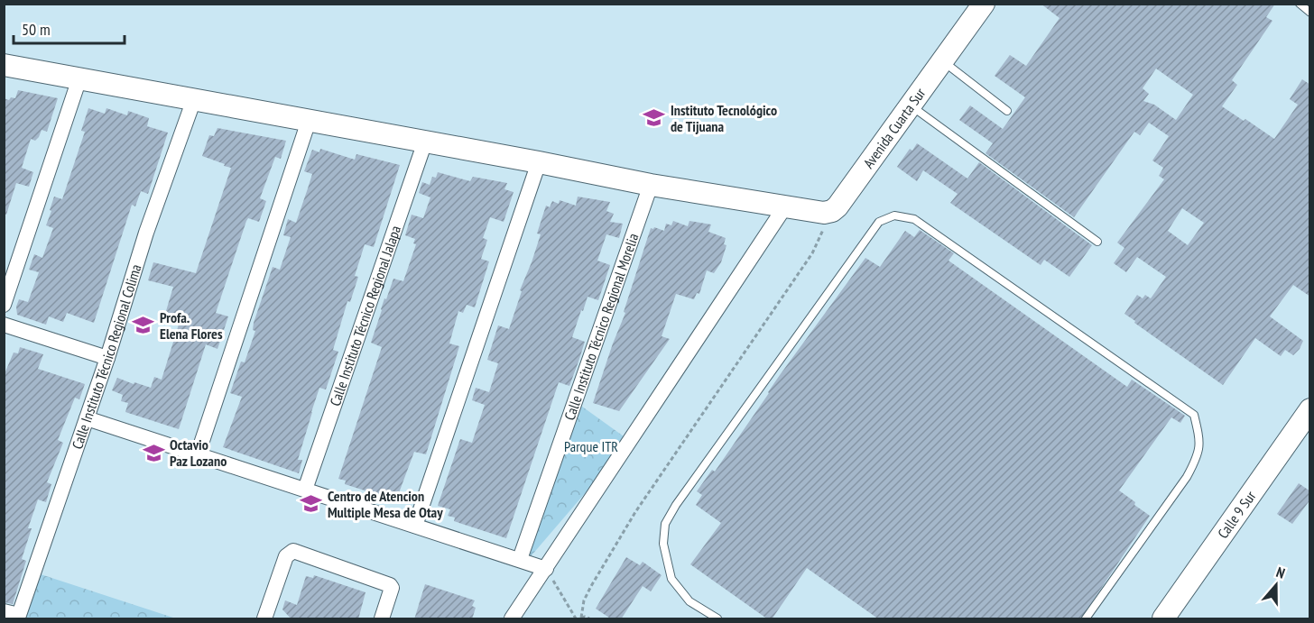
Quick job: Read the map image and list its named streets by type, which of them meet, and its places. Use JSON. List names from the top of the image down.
{
  "streets": {
    "street": [
      "Avenida Cuarta Sur",
      "Calle Instituto Técnico Regional Jalapa",
      "Calle Instituto Técnico Regional Morelia",
      "Calle Instituto Técnico Regional Colima",
      "Calle 9 Sur"
    ]
  },
  "parks": ["Parque ITR"],
  "places": {
    "school or university": [
      "Instituto Tecnológico de Tijuana",
      "Profa. Elena Flores",
      "Octavio Paz Lozano",
      "Centro de Atencion Multiple Mesa de Otay"
    ]
  },
  "scale_bar": "50 m",
  "north": "top"
}
